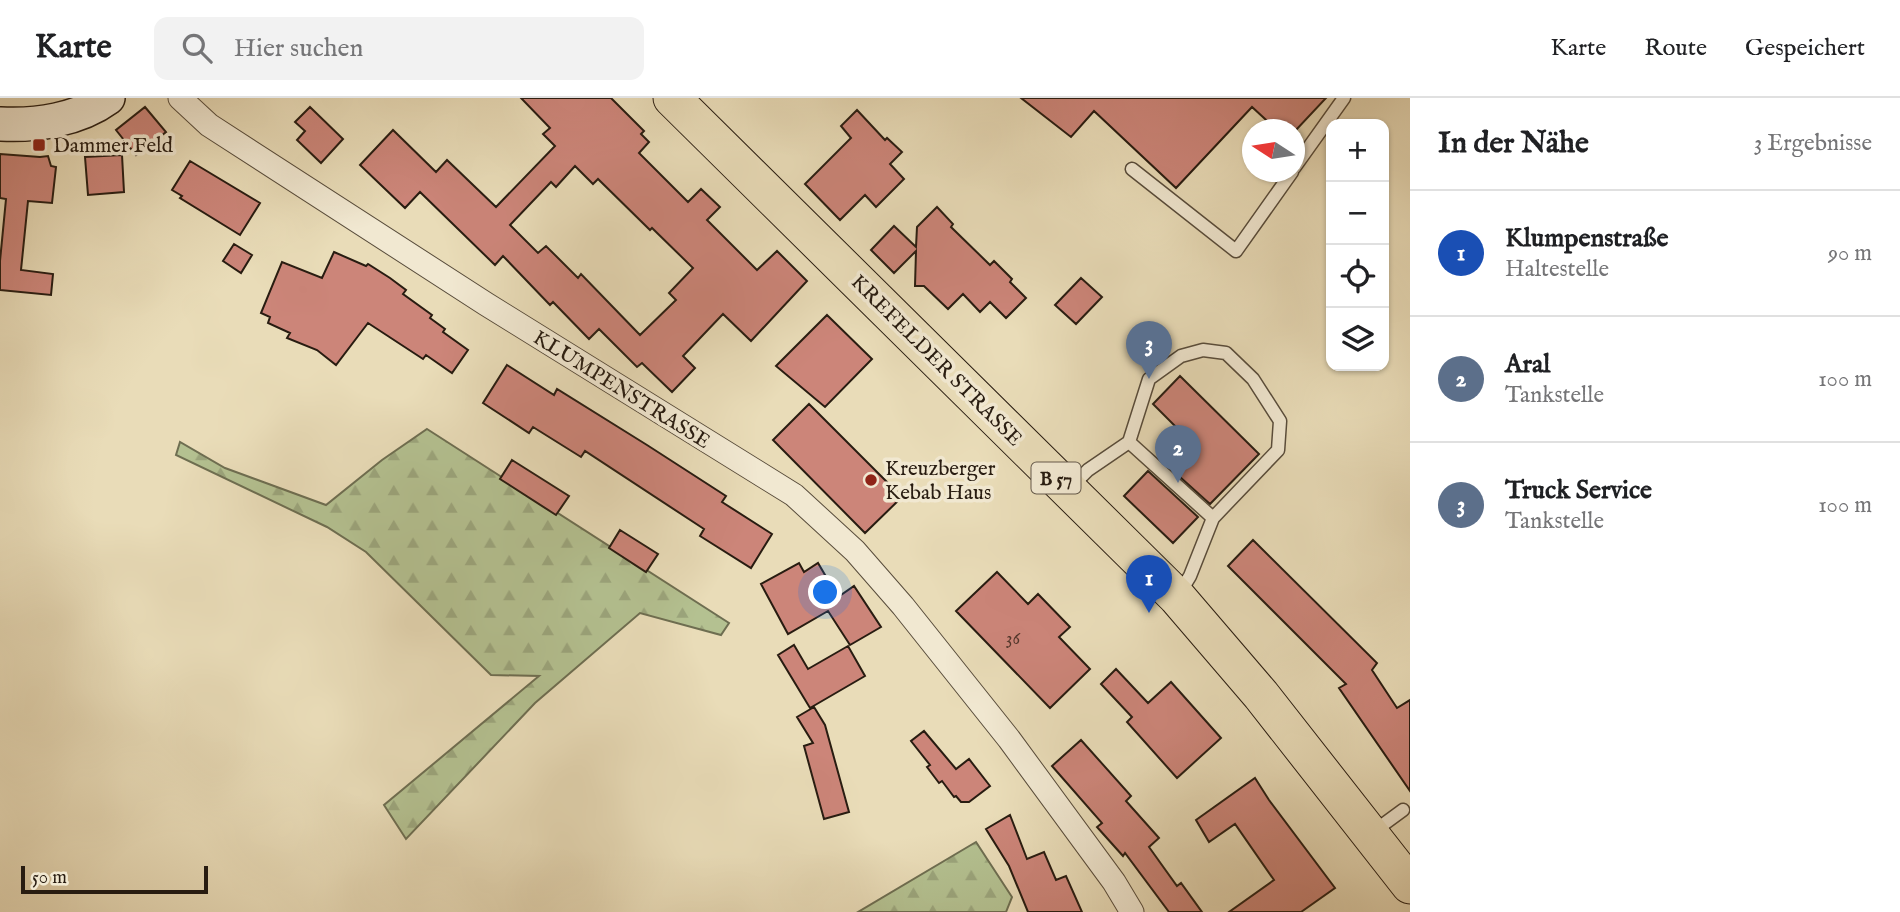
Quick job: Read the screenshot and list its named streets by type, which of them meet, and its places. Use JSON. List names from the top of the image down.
{
  "streets": {
    "main road": ["KREFELDER STRASSE", "B 57"],
    "street": ["KLUMPENSTRASSE"]
  },
  "places": {
    "transit": ["Dammer Feld"],
    "other": ["Kreuzberger Kebab Haus"]
  },
  "house_numbers": ["36"],
  "scale_bar": "50 m",
  "north": "left",
  "page": {
    "header": "Karte",
    "search": "Hier suchen",
    "nav": ["Karte", "Route", "Gespeichert"],
    "heading": ["In der Nähe", "3 Ergebnisse"],
    "map_buttons": ["+", "−"],
    "list": [
      {
        "mark": "1",
        "name": "Klumpenstraße",
        "note": "Haltestelle",
        "value": "90 m"
      },
      {
        "mark": "2",
        "name": "Aral",
        "note": "Tankstelle",
        "value": "100 m"
      },
      {
        "mark": "3",
        "name": "Truck Service",
        "note": "Tankstelle",
        "value": "100 m"
      }
    ],
    "pins": ["3", "2", "1"],
    "scale": "50 m"
  }
}
